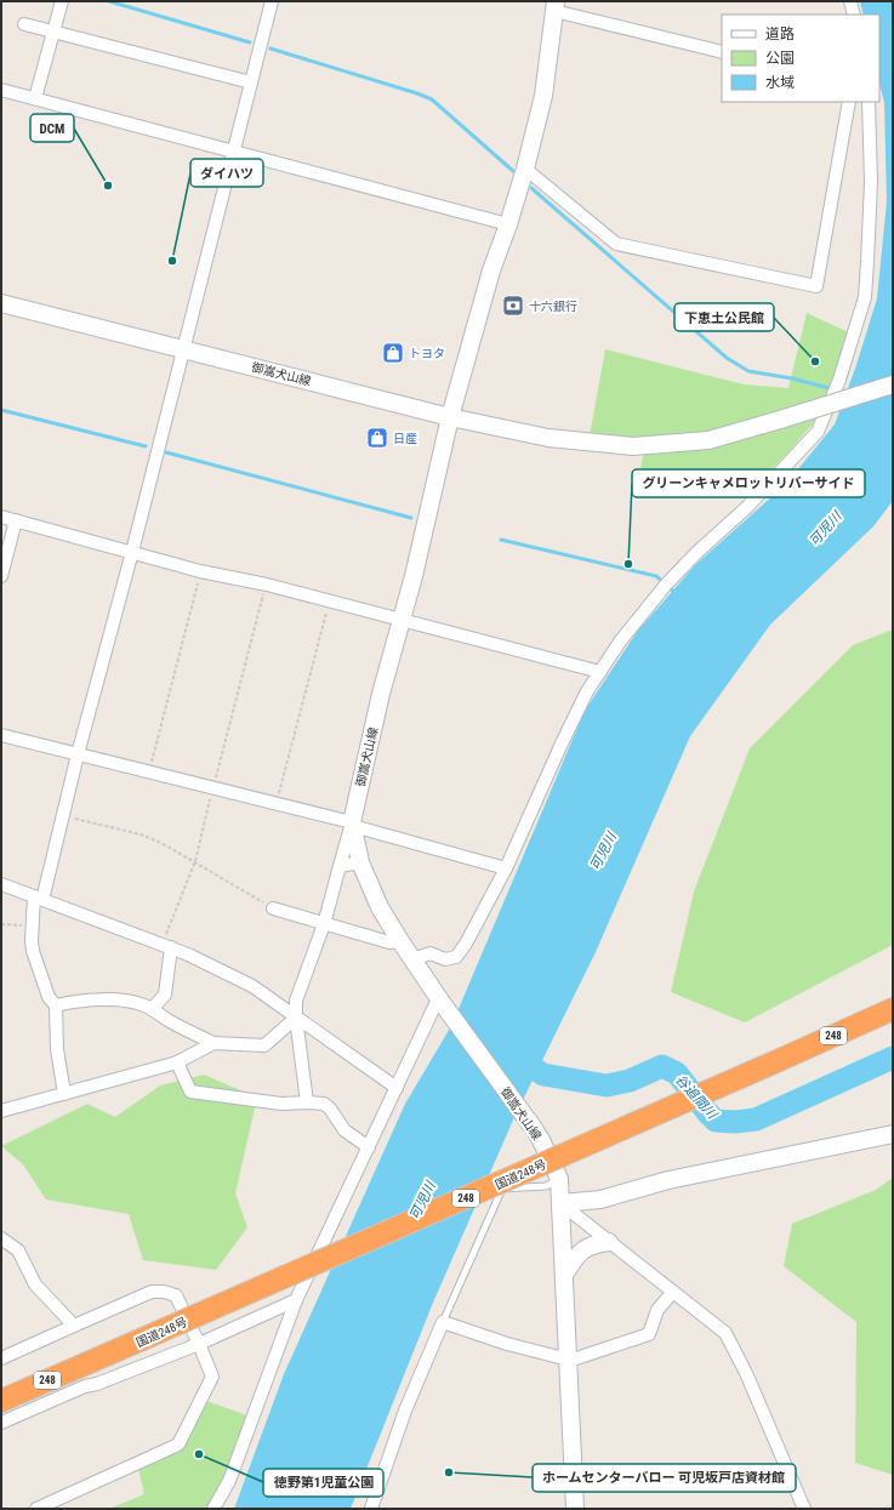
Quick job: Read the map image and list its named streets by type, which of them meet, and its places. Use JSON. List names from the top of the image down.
{
  "streets": {
    "highway": ["248", "国道248号"],
    "main road": ["御嵩犬山線"]
  },
  "water": ["可児川", "谷追間川"],
  "places": {
    "other": [
      "DCM",
      "ダイハツ",
      "下恵土公民館",
      "グリーンキャメロットリバーサイド",
      "徳野第1児童公園",
      "ホームセンターバロー 可児坂戸店資材館"
    ],
    "bank": ["十六銀行"],
    "shop": ["トヨタ", "日産"]
  },
  "legend": ["道路", "公園", "水域"]
}
